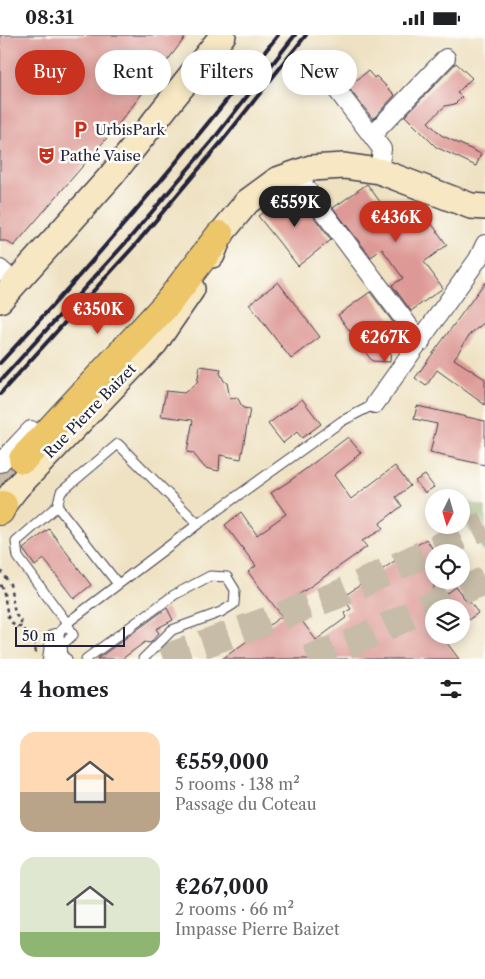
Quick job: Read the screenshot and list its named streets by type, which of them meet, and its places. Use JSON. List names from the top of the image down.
{
  "streets": {
    "street": ["Rue Pierre Baizet"]
  },
  "places": {
    "parking": ["UrbisPark"],
    "theatre": ["Pathé Vaise"]
  },
  "scale_bar": "50 m",
  "north": "bottom",
  "page": {
    "status": "08:31",
    "chip": [
      "Buy",
      "Rent",
      "Filters",
      "New"
    ],
    "price": [
      "€559K",
      "€436K",
      "€350K",
      "€267K"
    ],
    "scale": "50 m",
    "heading": "4 homes",
    "list": [
      {
        "name": "€559,000",
        "note": "5 rooms · 138 m² · Passage du Coteau"
      },
      {
        "name": "€267,000",
        "note": "2 rooms · 66 m² · Impasse Pierre Baizet"
      }
    ]
  }
}
